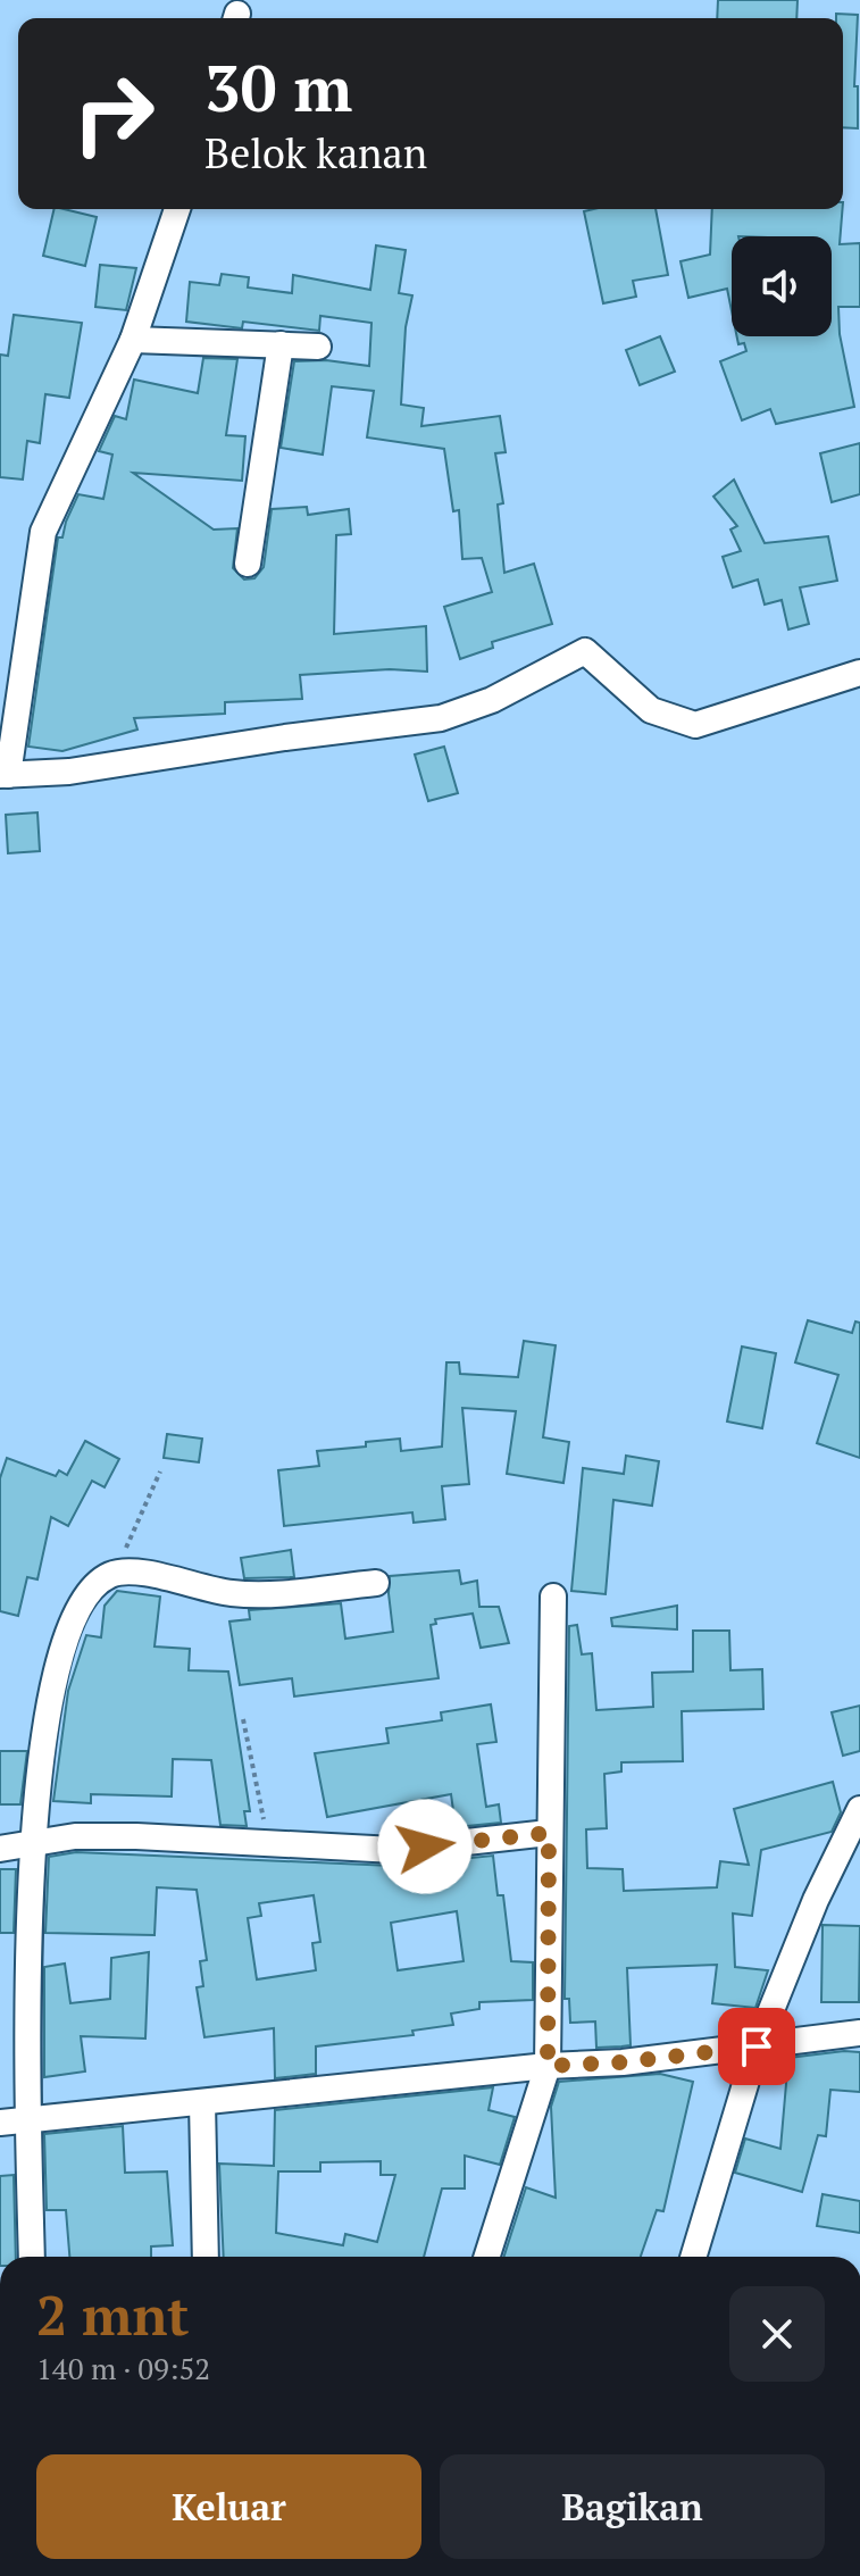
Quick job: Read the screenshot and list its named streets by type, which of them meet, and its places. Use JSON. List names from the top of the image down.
{
  "page": {
    "turn": ["30 m", "Belok kanan"],
    "heading": ["2 mnt", "140 m · 09:52"],
    "buttons": ["Keluar", "Bagikan"]
  }
}
